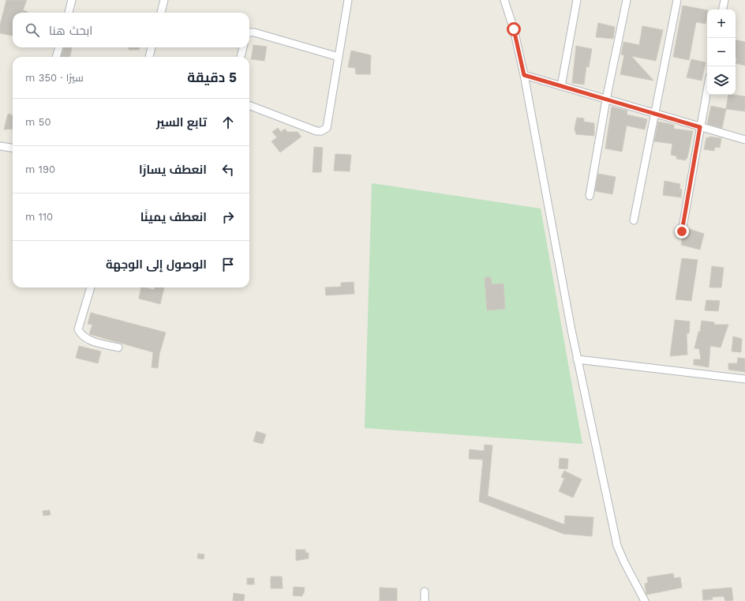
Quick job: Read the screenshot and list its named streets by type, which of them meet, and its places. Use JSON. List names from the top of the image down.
{
  "page": {
    "map_buttons": ["+", "−"],
    "search": "ابحث هنا",
    "heading": ["5 دقيقة", "سيرًا · 350 m"],
    "list": [
      ["تابع السير", "50 m"],
      ["انعطف يسارًا", "190 m"],
      ["انعطف يمينًا", "110 m"],
      "الوصول إلى الوجهة"
    ]
  }
}
